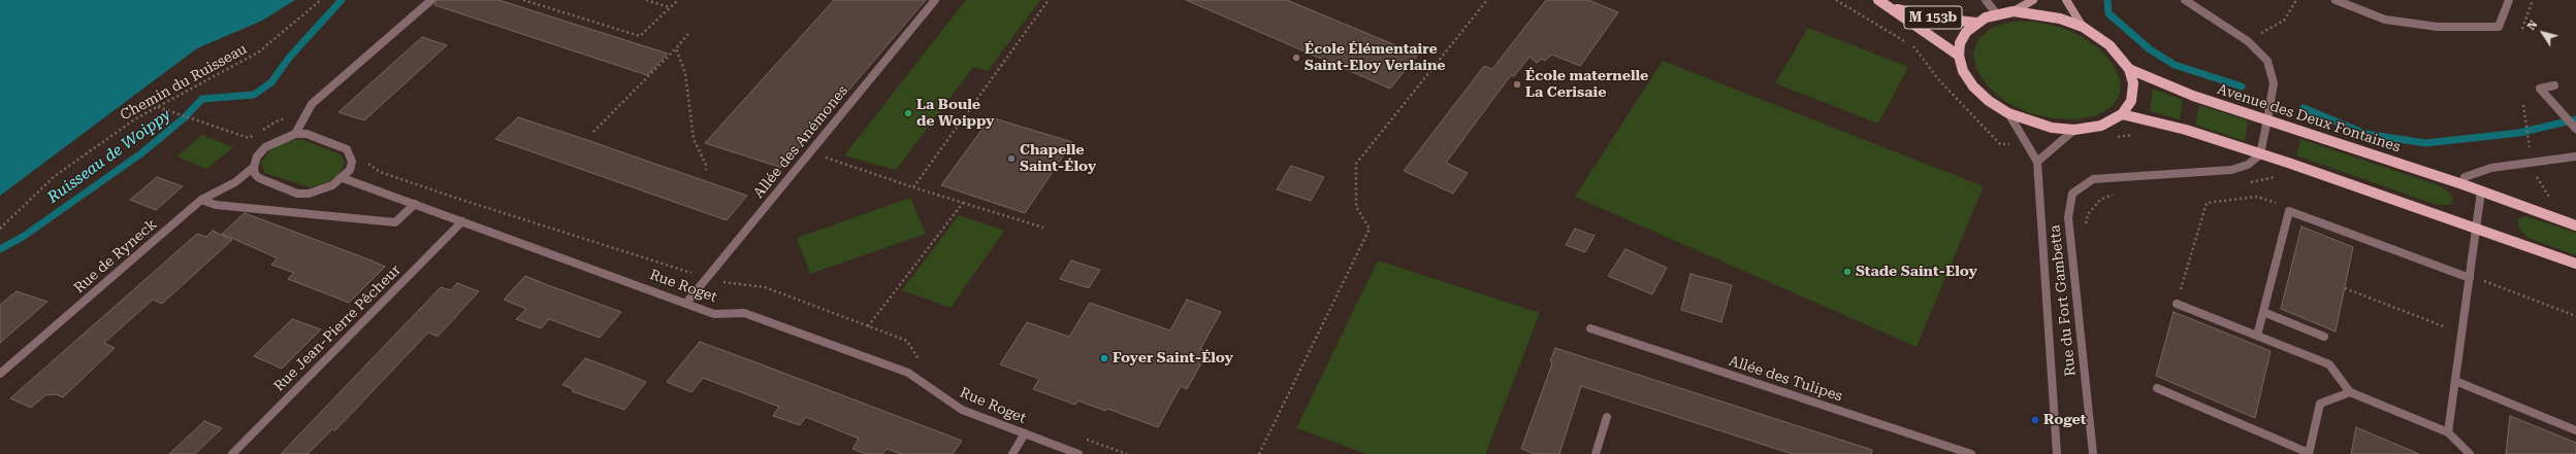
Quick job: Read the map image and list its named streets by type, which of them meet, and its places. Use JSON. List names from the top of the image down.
{
  "streets": {
    "main road": ["M 153b", "Avenue des Deux Fontaines"],
    "street": [
      "Allée des Anémones",
      "Rue de Ryneck",
      "Rue Roget",
      "Rue du Fort Gambetta",
      "Rue Jean-Pierre Pêcheur",
      "Allée des Tulipes"
    ],
    "path": ["Chemin du Ruisseau"]
  },
  "crossings": [
    ["M 153b", "Avenue des Deux Fontaines"],
    ["M 153b", "Rue du Fort Gambetta"],
    ["Avenue des Deux Fontaines", "Rue du Fort Gambetta"],
    ["Allée des Anémones", "Rue Roget"],
    ["Rue de Ryneck", "Rue Roget"],
    ["Rue Roget", "Rue Jean-Pierre Pêcheur"]
  ],
  "water": ["Ruisseau de Woippy"],
  "places": [
    "École Élémentaire Saint-Eloy Verlaine",
    "École maternelle La Cerisaie",
    "La Boule de Woippy",
    "Chapelle Saint-Éloy",
    "Stade Saint-Eloy",
    "Foyer Saint-Éloy",
    "Roget"
  ],
  "north": "top left"
}
